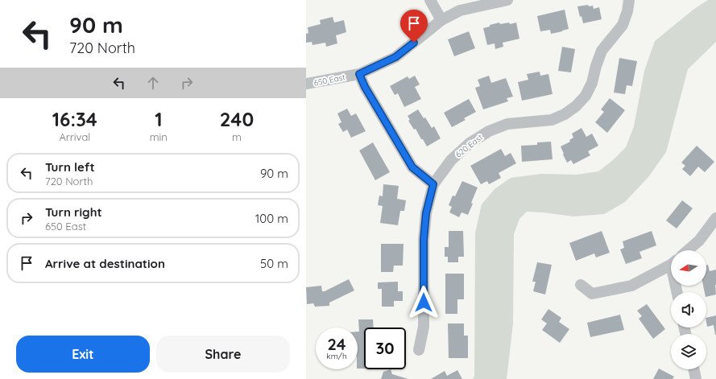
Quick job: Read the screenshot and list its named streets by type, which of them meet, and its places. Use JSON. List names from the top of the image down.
{
  "streets": {
    "street": ["650 East", "620 East"]
  },
  "north": "left",
  "page": {
    "turn": ["90 m", "720 North"],
    "eta": [
      "16:34",
      "Arrival",
      "1",
      "min",
      "240",
      "m"
    ],
    "list": [
      {
        "name": "Turn left",
        "note": "720 North",
        "value": "90 m"
      },
      {
        "name": "Turn right",
        "note": "650 East",
        "value": "100 m"
      },
      {
        "name": "Arrive at destination",
        "value": "50 m"
      }
    ],
    "speed": "24 km/h",
    "limit": "30",
    "buttons": ["Exit", "Share"]
  }
}
